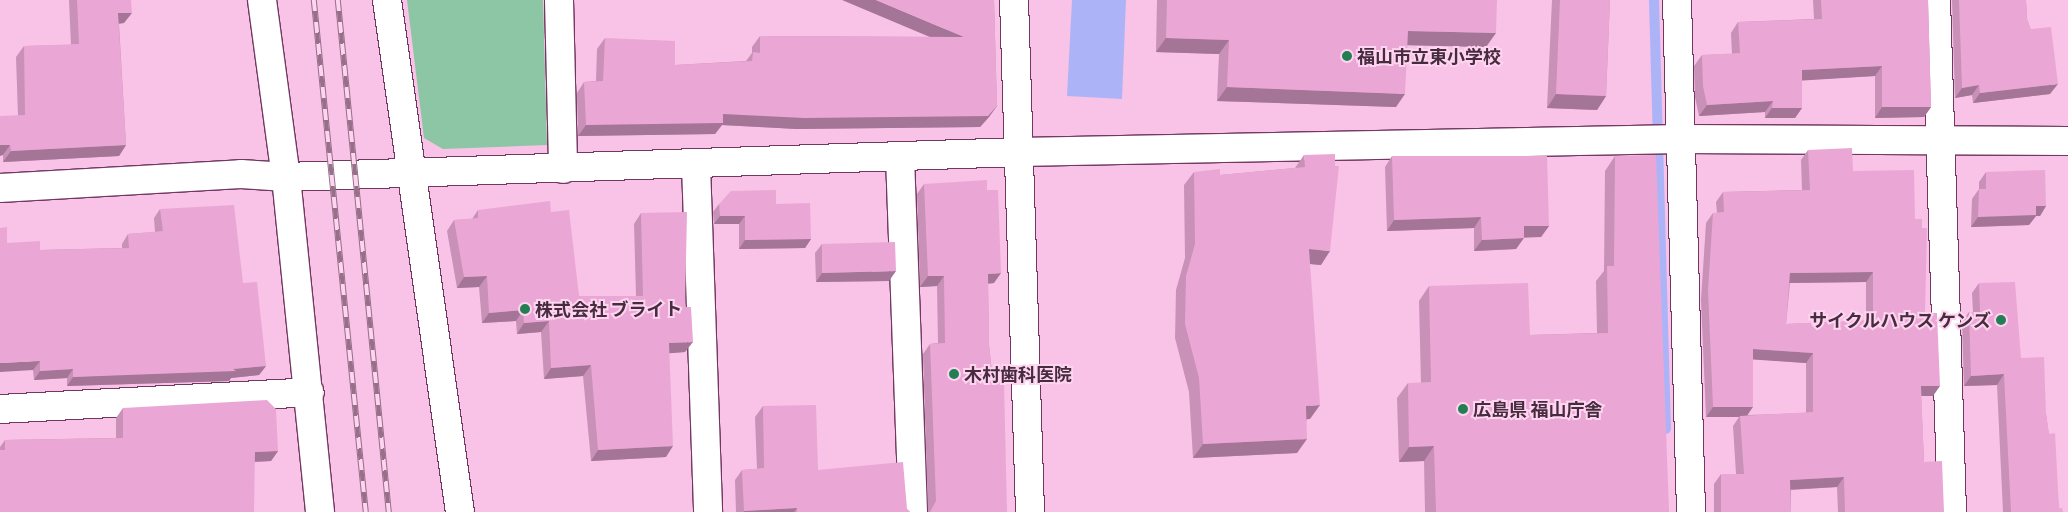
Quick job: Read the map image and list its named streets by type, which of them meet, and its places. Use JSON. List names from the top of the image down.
{
  "places": [
    "福山市立東小学校",
    "株式会社 ブライト",
    "サイクルハウス ケンズ",
    "木村歯科医院",
    "広島県 福山庁舎"
  ]
}
